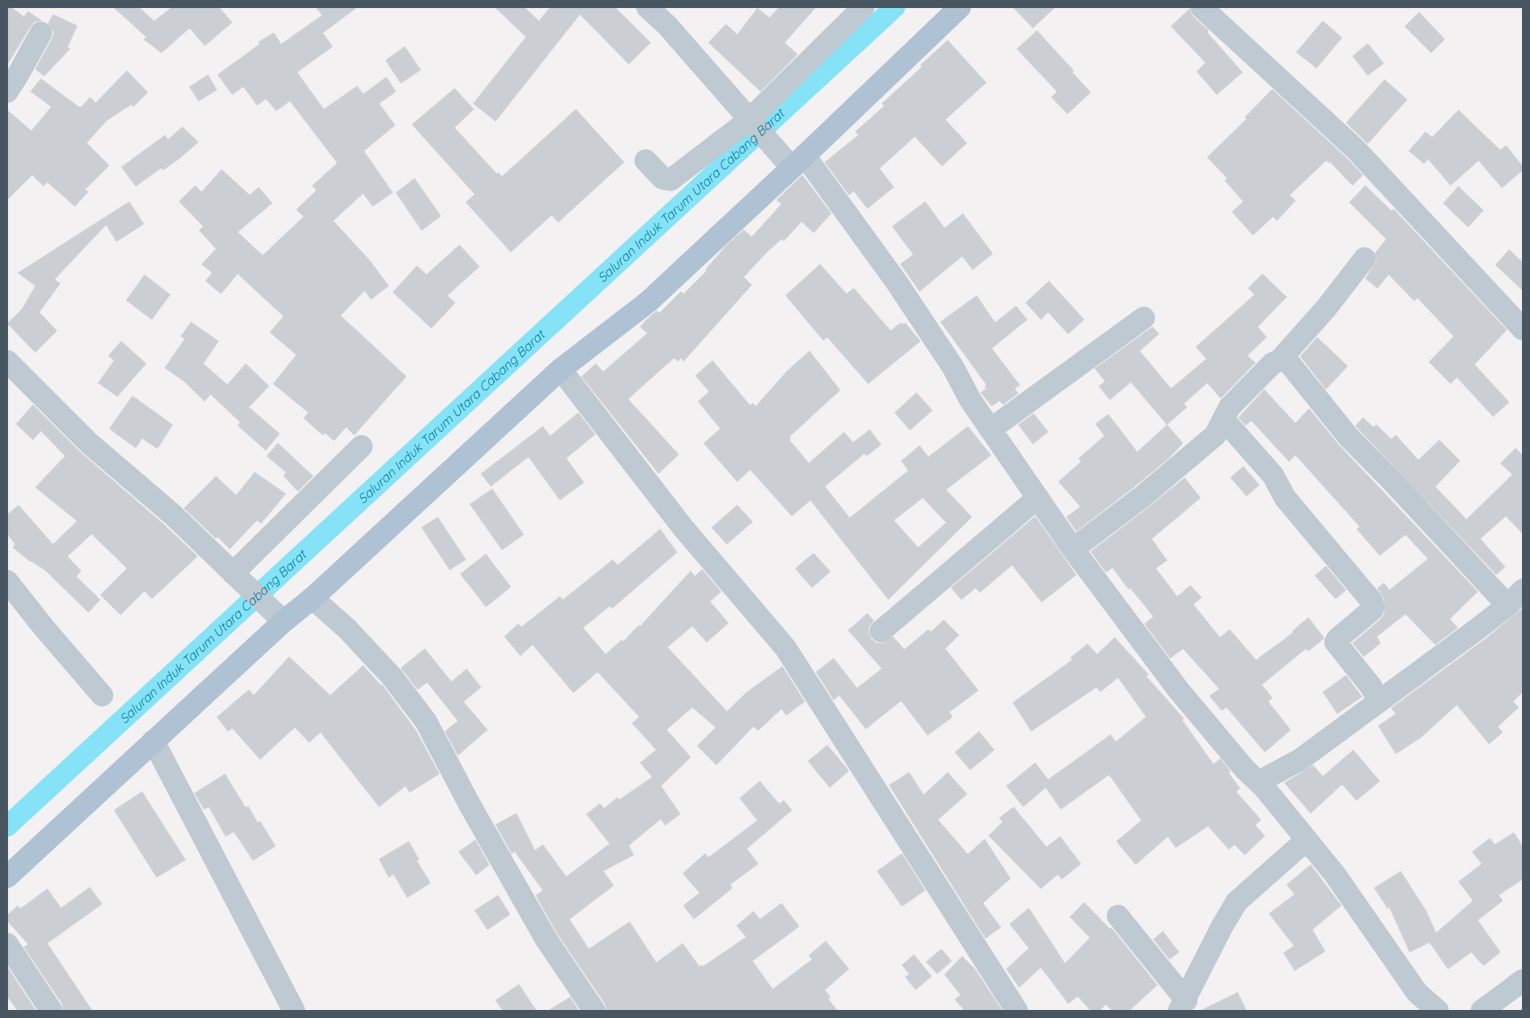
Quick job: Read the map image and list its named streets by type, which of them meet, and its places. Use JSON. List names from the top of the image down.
{
  "water": ["Saluran Induk Tarum Utara Cabang Barat"]
}
